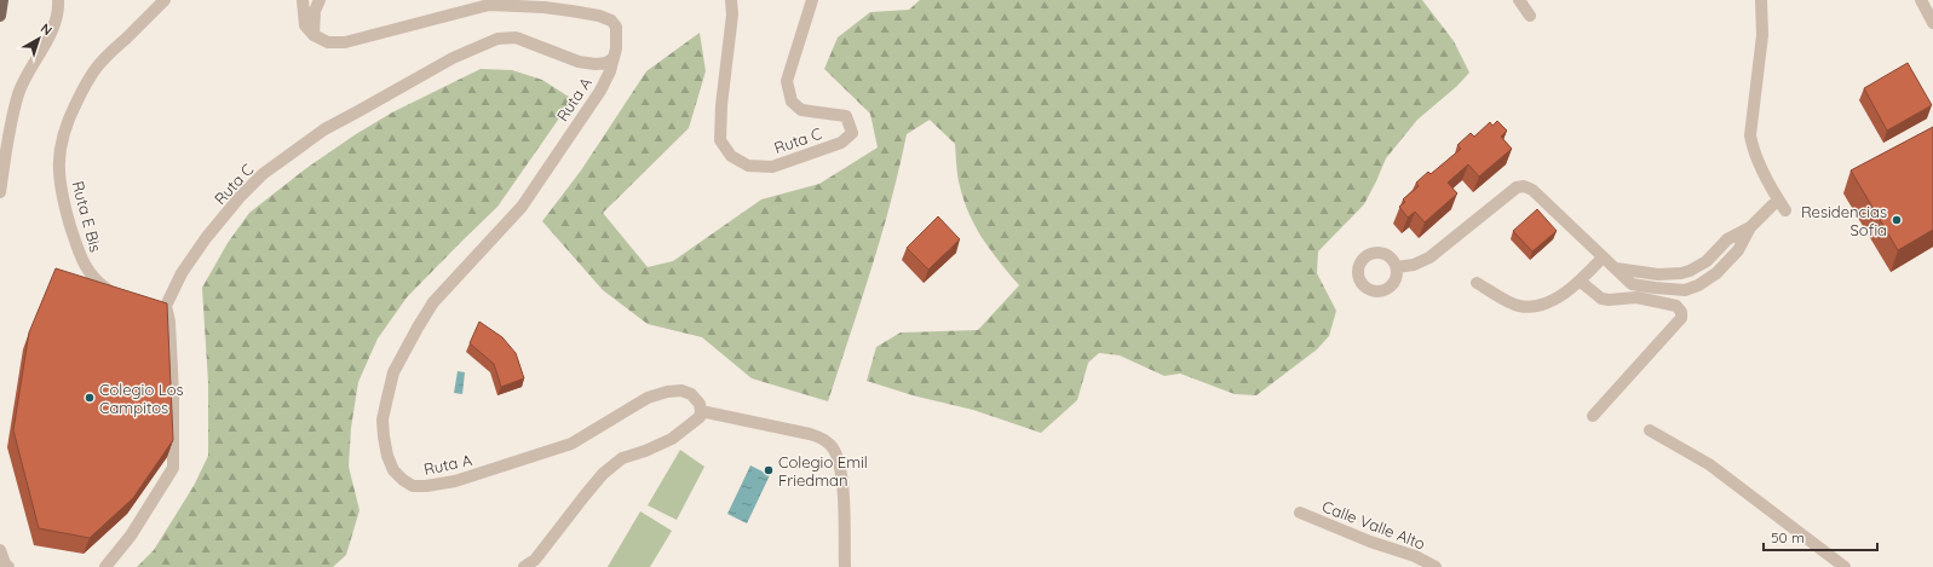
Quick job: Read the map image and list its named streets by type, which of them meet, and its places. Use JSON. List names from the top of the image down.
{
  "streets": {
    "street": [
      "Ruta A",
      "Ruta C",
      "Ruta E Bis",
      "Calle Valle Alto"
    ]
  },
  "crossings": [
    ["Ruta A", "Ruta C"]
  ],
  "places": ["Residencias Sofia", "Colegio Los Campitos", "Colegio Emil Friedman"],
  "scale_bar": "50 m",
  "north": "top right"
}
